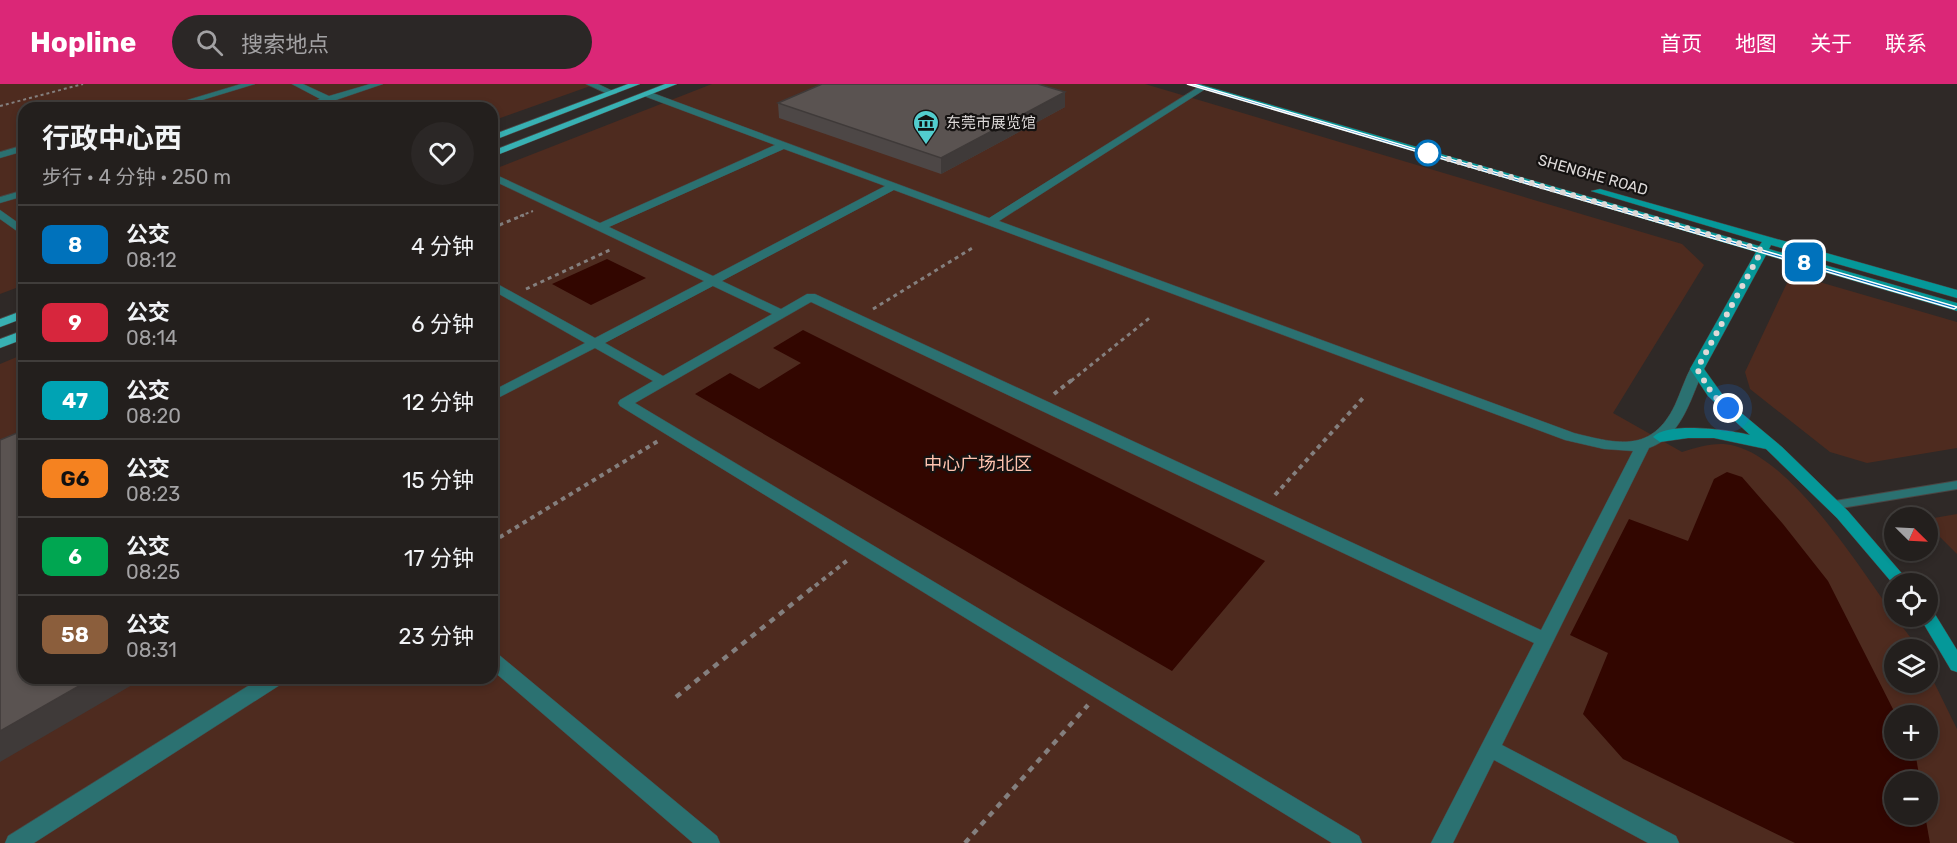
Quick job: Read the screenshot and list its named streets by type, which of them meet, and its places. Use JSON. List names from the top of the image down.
{
  "streets": {
    "main road": ["SHENGHE ROAD"]
  },
  "parks": ["中心广场北区"],
  "places": {
    "museum": ["东莞市展览馆"]
  },
  "lines": ["bus line 8"],
  "north": "bottom right",
  "page": {
    "header": "Hopline",
    "search": "搜索地点",
    "nav": [
      "首页",
      "地图",
      "关于",
      "联系"
    ],
    "on_map": "8",
    "heading": ["行政中心西", "步行 · 4 分钟 · 250 m"],
    "list": [
      {
        "mark": "8",
        "name": "公交",
        "note": "08:12",
        "value": "4 分钟"
      },
      {
        "mark": "9",
        "name": "公交",
        "note": "08:14",
        "value": "6 分钟"
      },
      {
        "mark": "47",
        "name": "公交",
        "note": "08:20",
        "value": "12 分钟"
      },
      {
        "mark": "G6",
        "name": "公交",
        "note": "08:23",
        "value": "15 分钟"
      },
      {
        "mark": "6",
        "name": "公交",
        "note": "08:25",
        "value": "17 分钟"
      },
      {
        "mark": "58",
        "name": "公交",
        "note": "08:31",
        "value": "23 分钟"
      }
    ],
    "map_buttons": ["+", "−"]
  }
}
